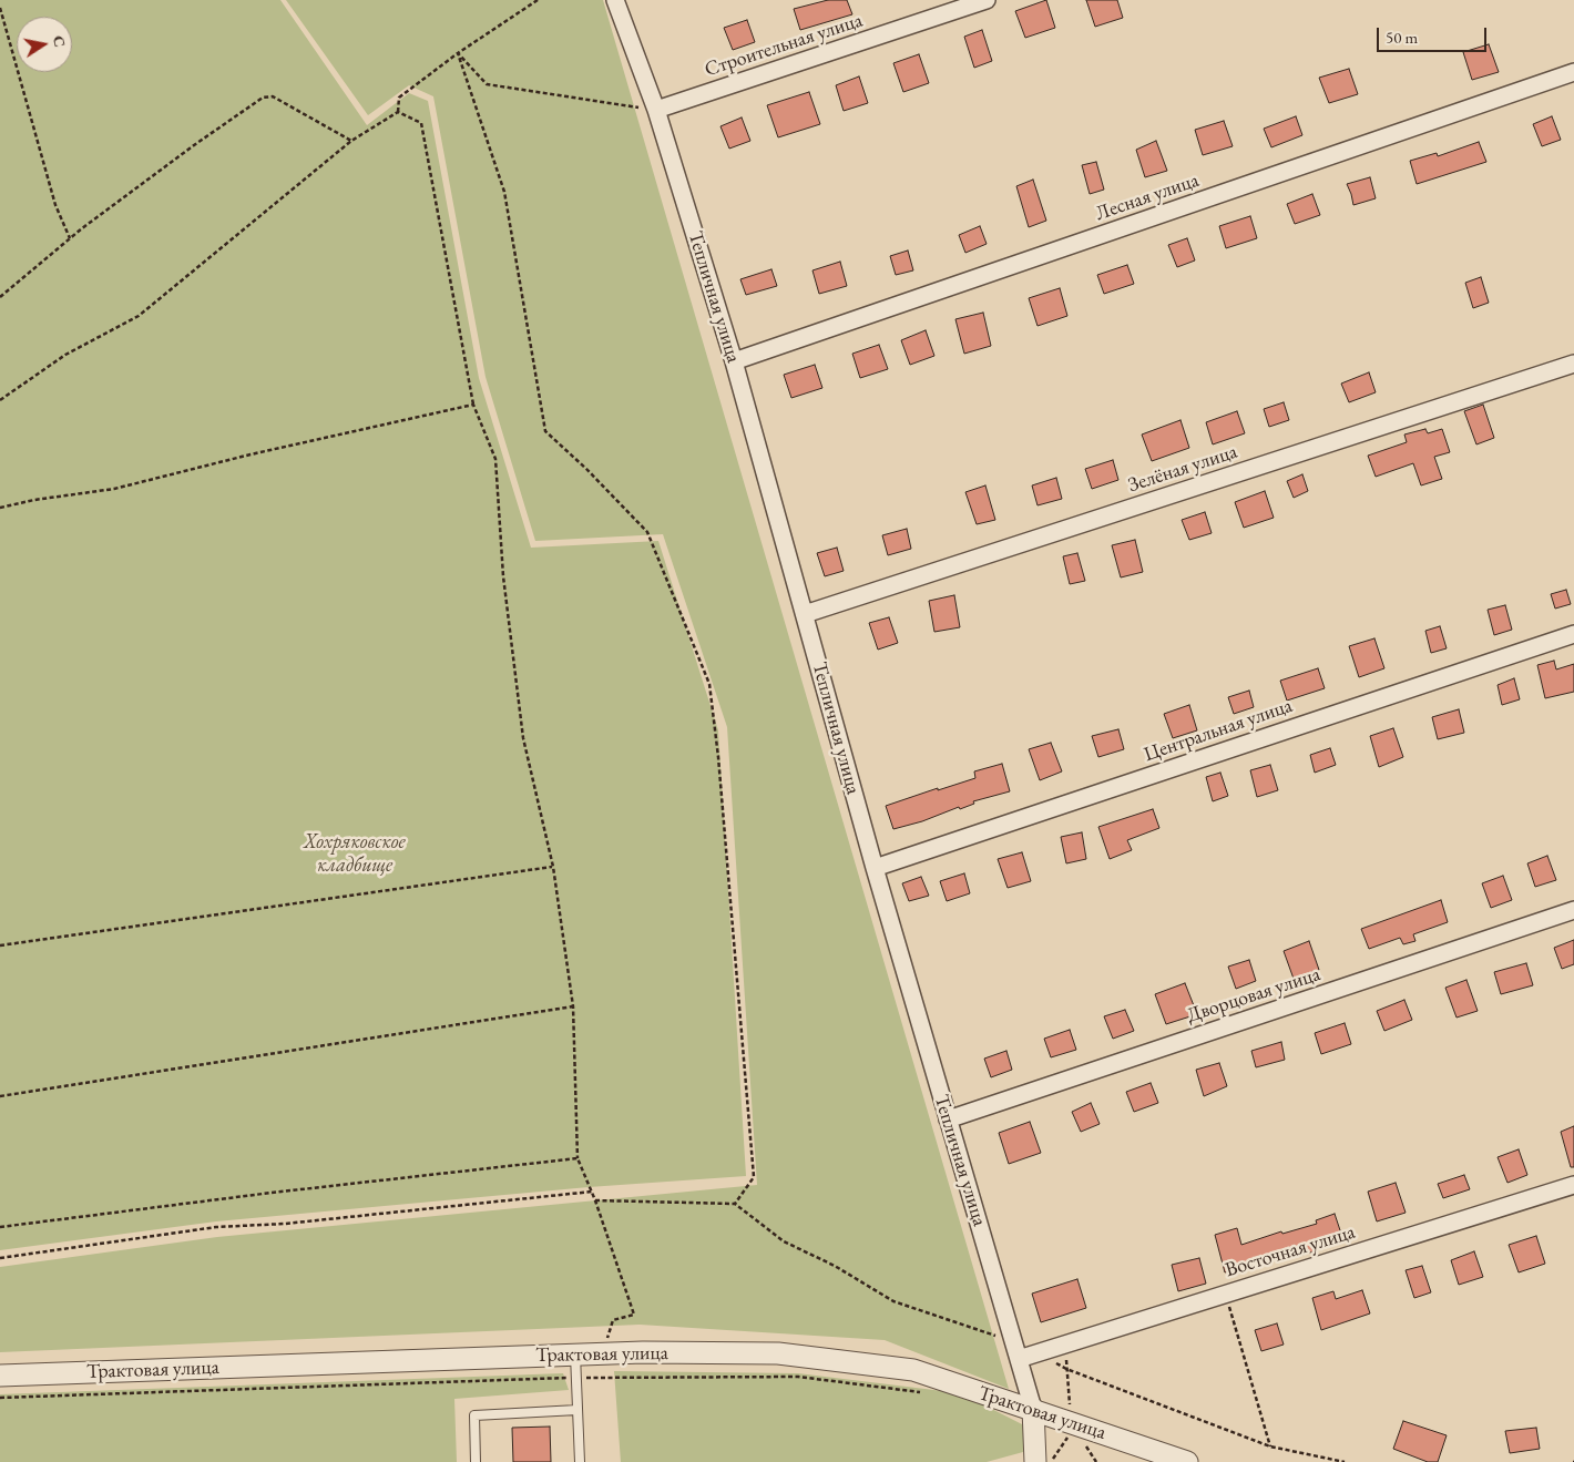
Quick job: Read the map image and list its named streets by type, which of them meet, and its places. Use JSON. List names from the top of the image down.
{
  "streets": {
    "street": [
      "Строительная улица",
      "Лесная улица",
      "Тепличная улица",
      "Зелёная улица",
      "Центральная улица",
      "Дворцовая улица",
      "Восточная улица",
      "Трактовая улица"
    ]
  },
  "crossings": [
    ["Строительная улица", "Тепличная улица"],
    ["Лесная улица", "Тепличная улица"],
    ["Тепличная улица", "Зелёная улица"],
    ["Тепличная улица", "Центральная улица"],
    ["Тепличная улица", "Дворцовая улица"],
    ["Тепличная улица", "Восточная улица"],
    ["Тепличная улица", "Трактовая улица"]
  ],
  "parks": ["Хохряковское кладбище"],
  "scale_bar": "50 m",
  "north": "right"
}
